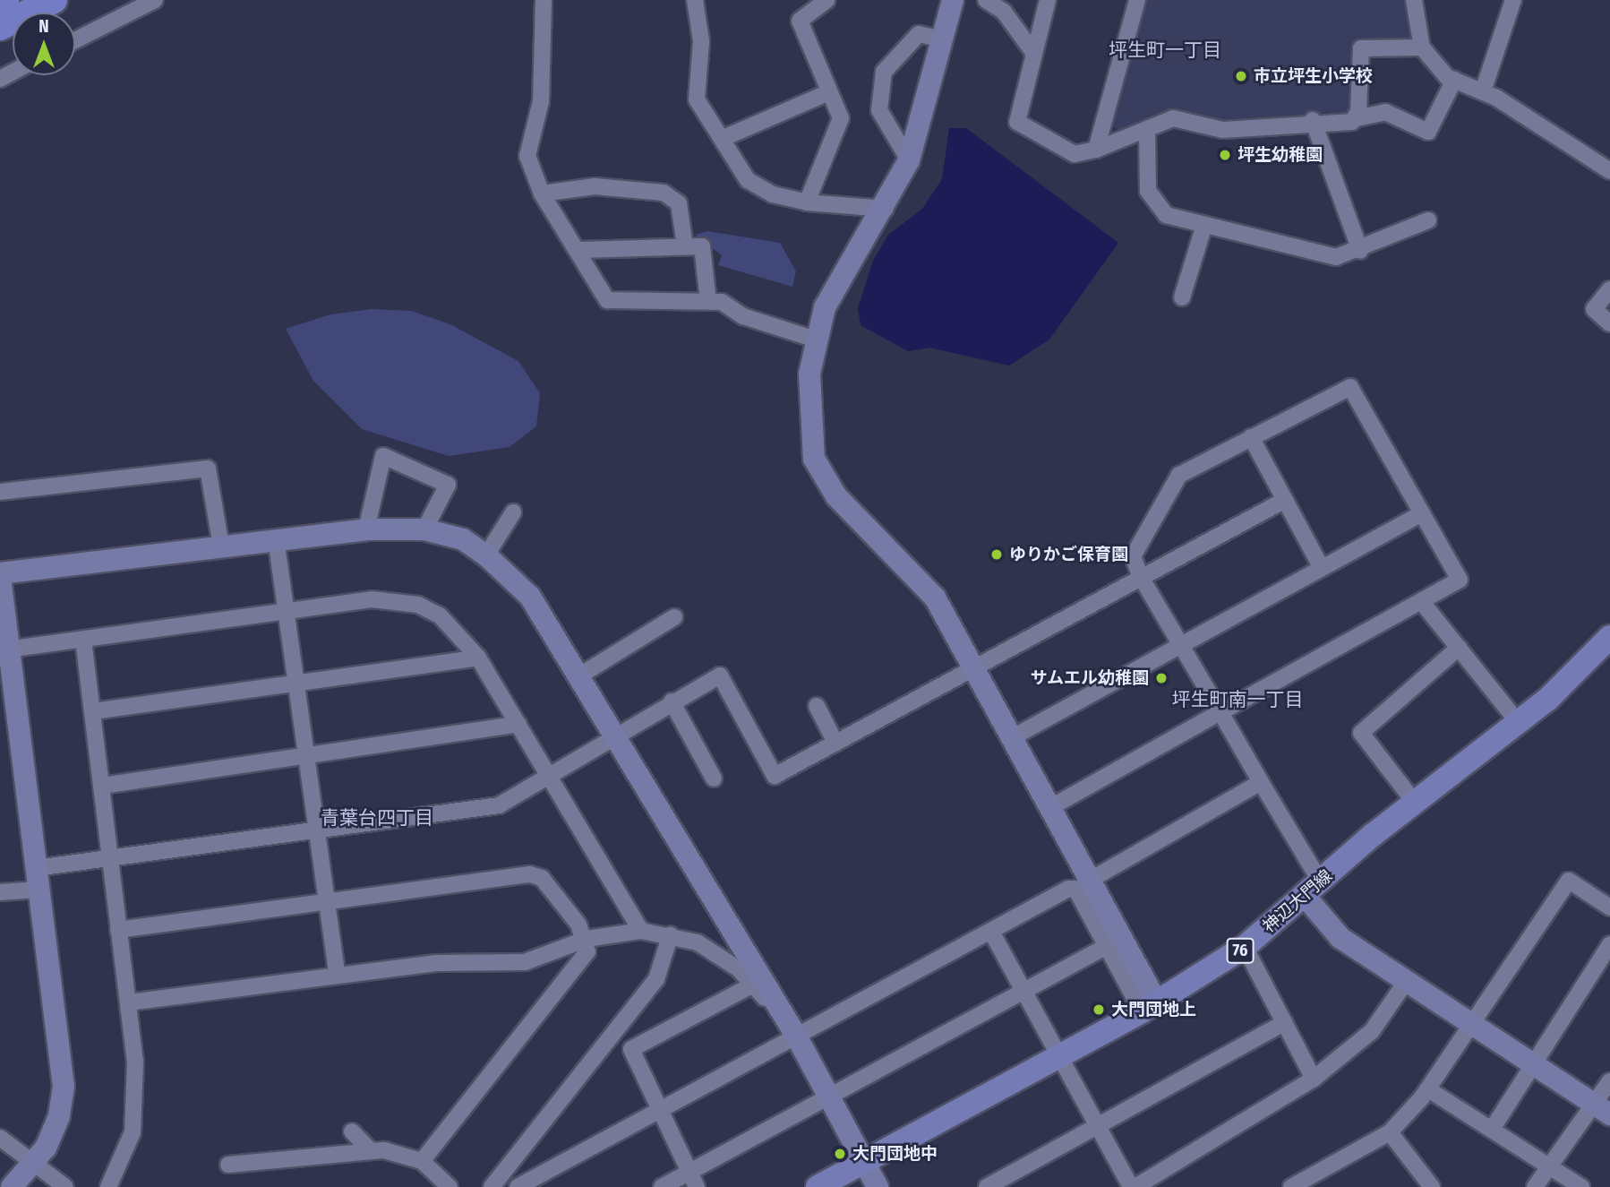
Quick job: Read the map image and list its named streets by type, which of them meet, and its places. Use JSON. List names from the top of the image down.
{
  "streets": {
    "main road": ["神辺大門線", "76"]
  },
  "districts": ["坪生町一丁目", "坪生町南一丁目", "青葉台四丁目"],
  "places": [
    "市立坪生小学校",
    "坪生幼稚園",
    "ゆりかご保育園",
    "サムエル幼稚園",
    "大門団地上",
    "大門団地中"
  ],
  "north": "top"
}
